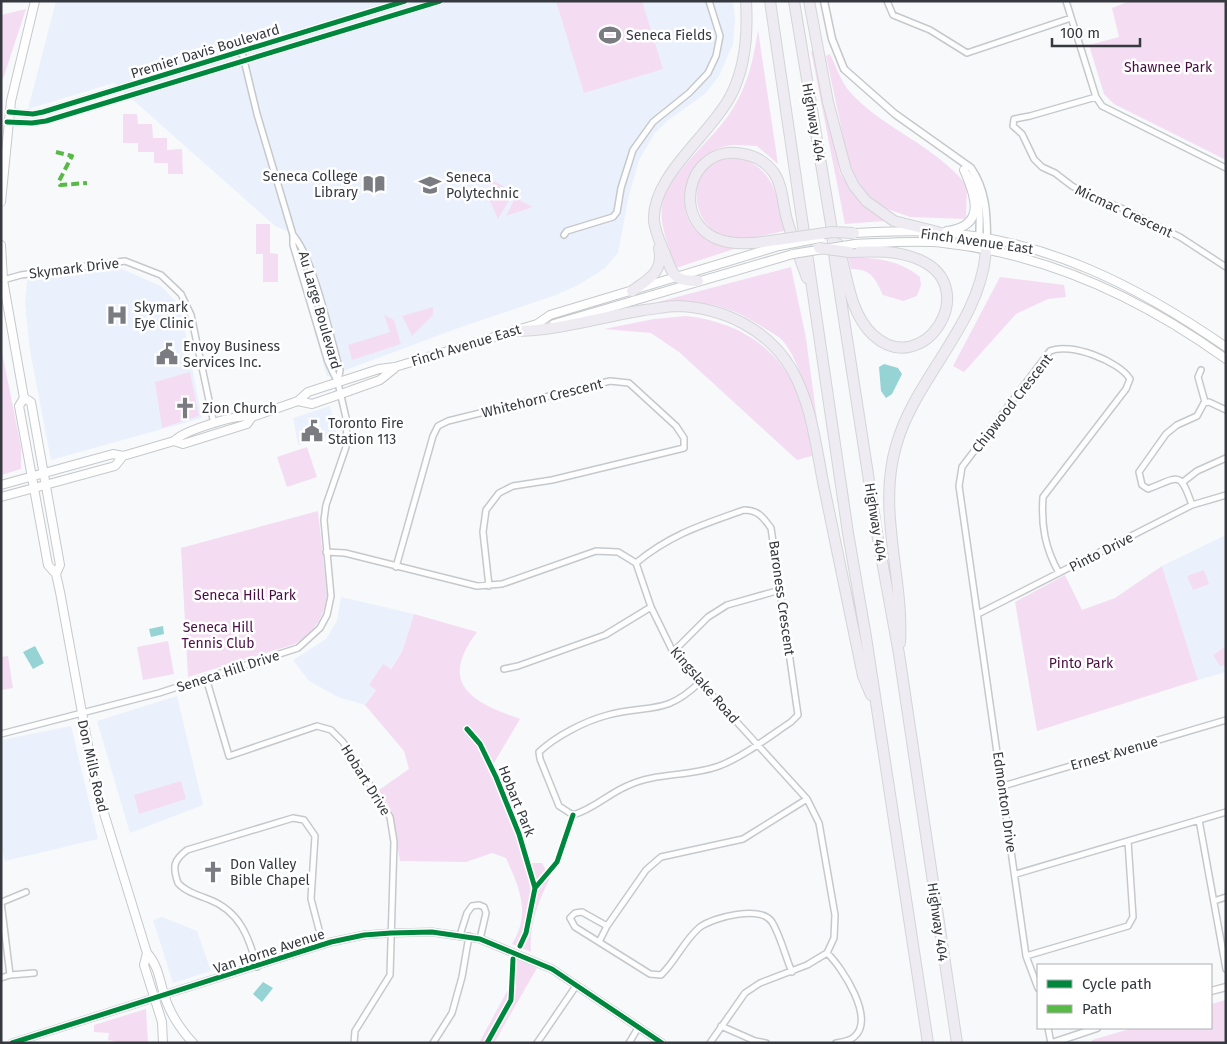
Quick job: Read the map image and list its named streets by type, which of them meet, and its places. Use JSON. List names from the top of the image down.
{
  "streets": {
    "highway": ["Highway 404"],
    "main road": ["Finch Avenue East", "Don Mills Road"],
    "street": [
      "Premier Davis Boulevard",
      "Micmac Crescent",
      "Skymark Drive",
      "Au Large Boulevard",
      "Whitehorn Crescent",
      "Chipwood Crescent",
      "Pinto Drive",
      "Baroness Crescent",
      "Seneca Hill Drive",
      "Kingslake Road",
      "Ernest Avenue",
      "Hobart Drive",
      "Edmonton Drive",
      "Van Horne Avenue"
    ],
    "cycle path": ["Hobart Park"]
  },
  "crossings": [
    ["Premier Davis Boulevard", "Au Large Boulevard"],
    ["Finch Avenue East", "Skymark Drive"],
    ["Finch Avenue East", "Au Large Boulevard"],
    ["Finch Avenue East", "Seneca Hill Drive"],
    ["Finch Avenue East", "Don Mills Road"],
    ["Skymark Drive", "Don Mills Road"],
    ["Au Large Boulevard", "Seneca Hill Drive"],
    ["Chipwood Crescent", "Pinto Drive"],
    ["Chipwood Crescent", "Edmonton Drive"],
    ["Pinto Drive", "Edmonton Drive"],
    ["Baroness Crescent", "Kingslake Road"],
    ["Seneca Hill Drive", "Don Mills Road"],
    ["Seneca Hill Drive", "Hobart Drive"],
    ["Ernest Avenue", "Edmonton Drive"],
    ["Don Mills Road", "Van Horne Avenue"],
    ["Hobart Drive", "Van Horne Avenue"]
  ],
  "parks": [
    "Shawnee Park",
    "Seneca Hill Park",
    "Seneca Hill Tennis Club",
    "Pinto Park"
  ],
  "places": {
    "sports": ["Seneca Fields"],
    "library": ["Seneca College Library"],
    "school or university": ["Seneca Polytechnic"],
    "hospital": ["Skymark Eye Clinic"],
    "public building": ["Envoy Business Services Inc.", "Toronto Fire Station 113"],
    "church": ["Zion Church", "Don Valley Bible Chapel"]
  },
  "legend": ["Cycle path", "Path"],
  "scale_bar": "100 m"
}
